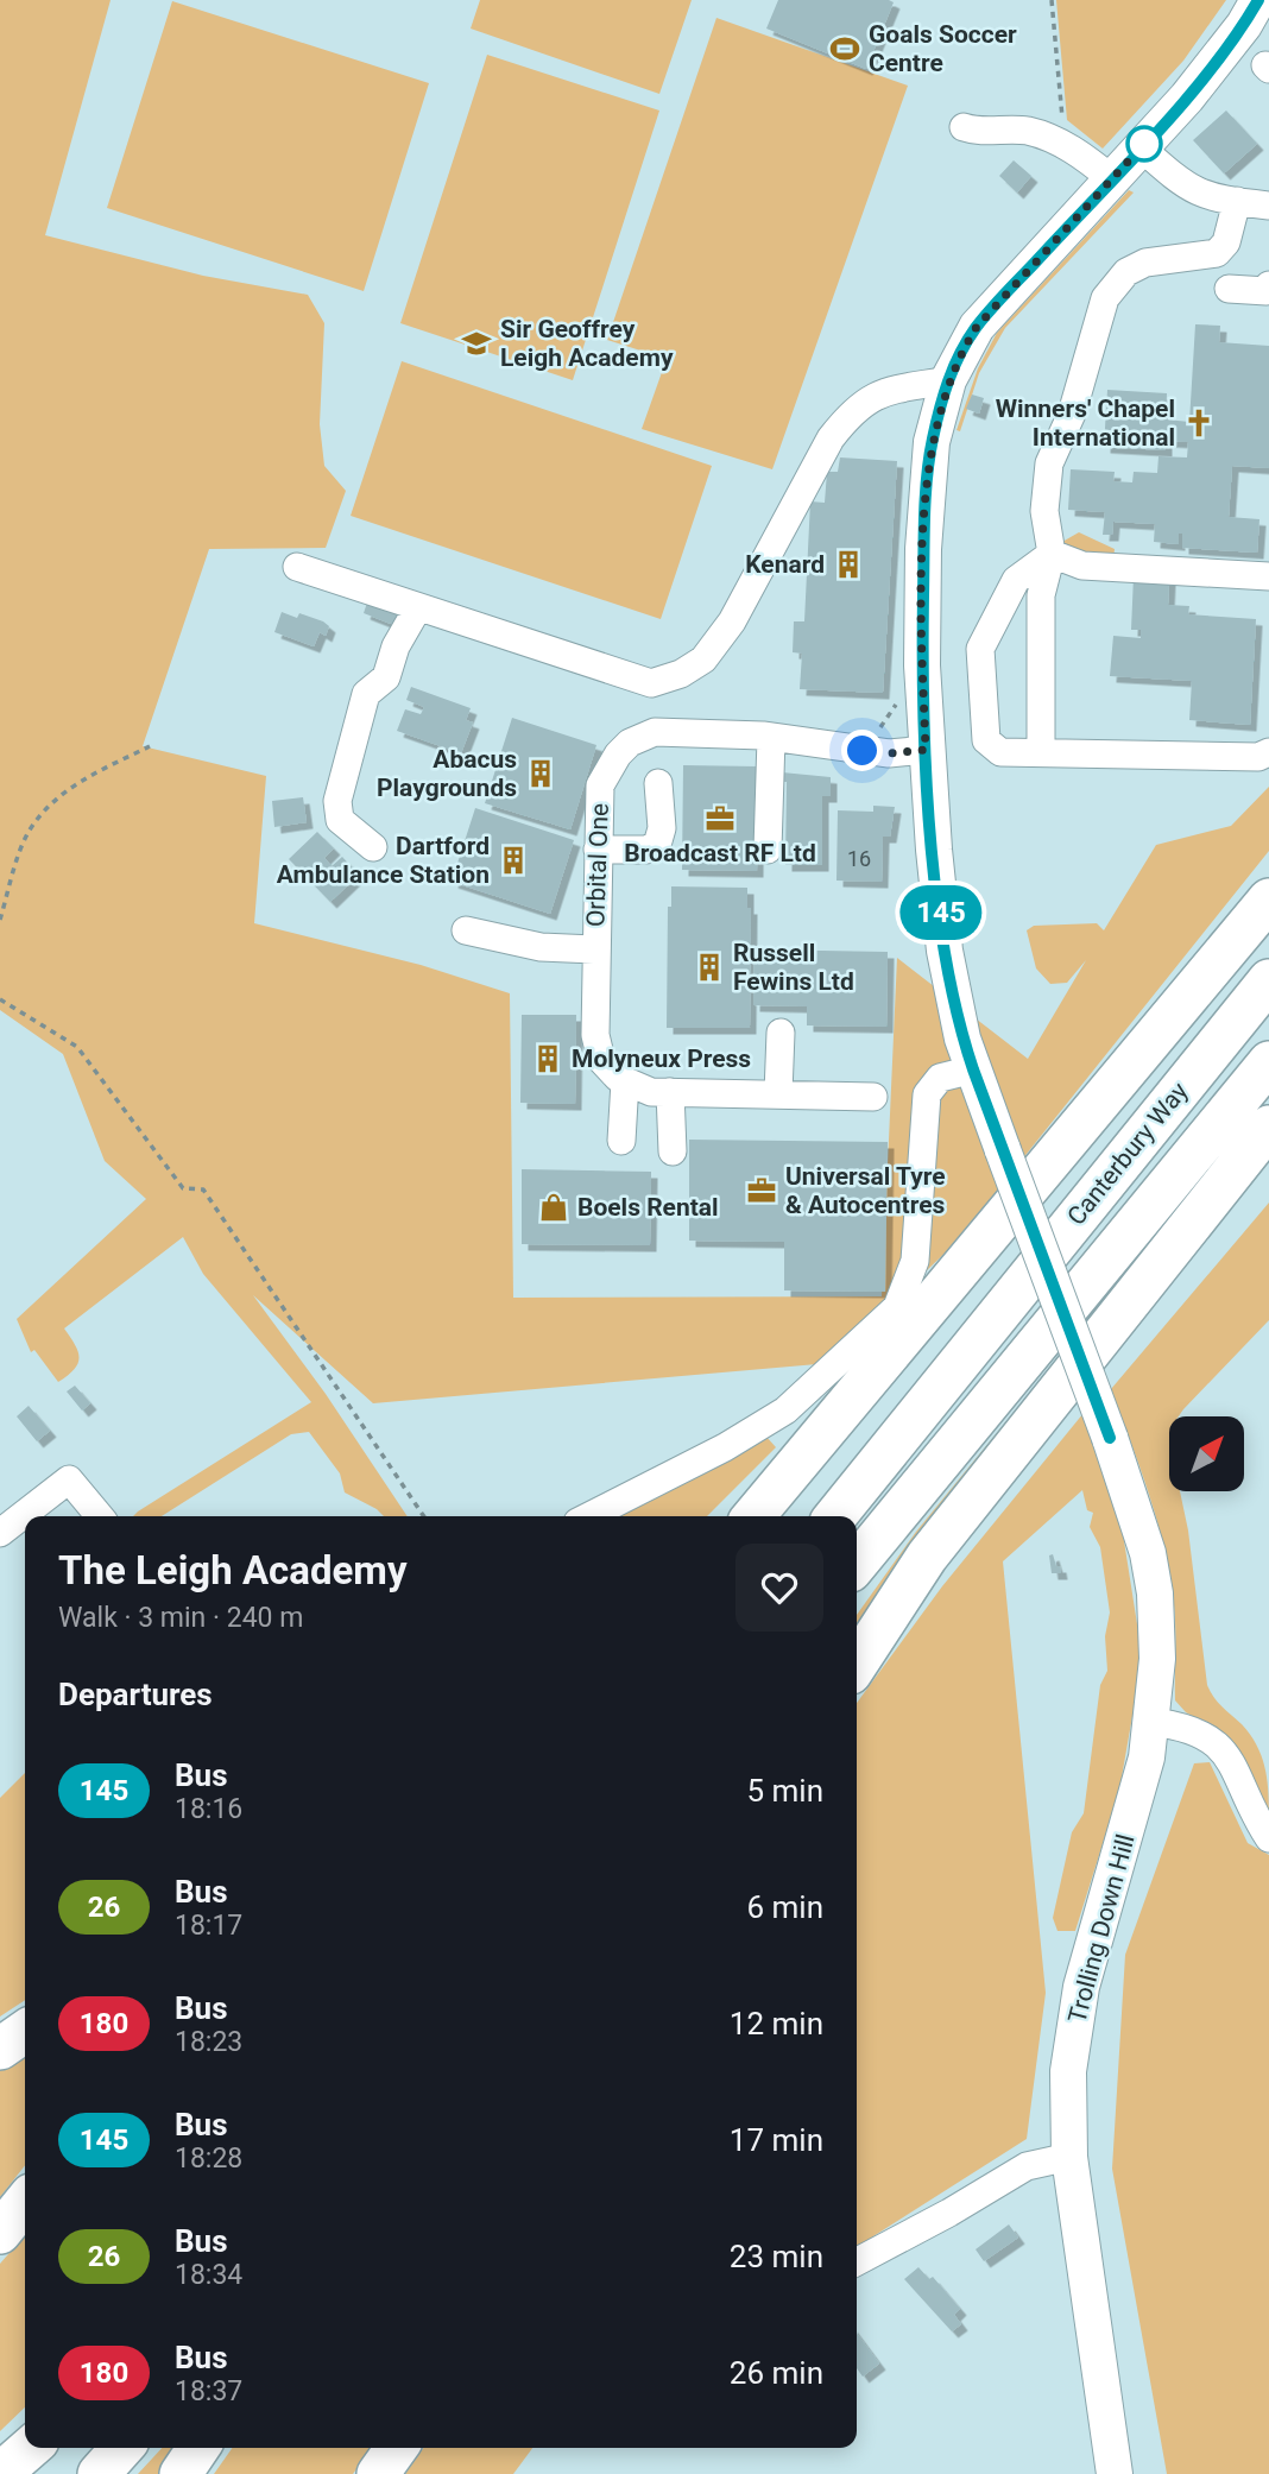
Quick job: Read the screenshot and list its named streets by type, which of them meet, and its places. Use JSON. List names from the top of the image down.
{
  "streets": {
    "highway": ["Canterbury Way"],
    "main road": ["Trolling Down Hill"],
    "street": ["Orbital One"]
  },
  "crossings": [
    ["Orbital One", "Trolling Down Hill"]
  ],
  "places": {
    "sports": ["Goals Soccer Centre"],
    "school or university": ["Sir Geoffrey Leigh Academy"],
    "church": ["Winners' Chapel International"],
    "building": [
      "Kenard",
      "Abacus Playgrounds",
      "Dartford Ambulance Station",
      "Russell Fewins Ltd",
      "Molyneux Press"
    ],
    "office": ["Broadcast RF Ltd", "Universal Tyre & Autocentres"],
    "shop": ["Boels Rental"]
  },
  "lines": ["bus line 145"],
  "house_numbers": ["16"],
  "north": "top right",
  "page": {
    "on_map": "145",
    "heading": [
      ["The Leigh Academy", "Walk · 3 min · 240 m"],
      "Departures"
    ],
    "list": [
      {
        "mark": "145",
        "name": "Bus",
        "note": "18:16",
        "value": "5 min"
      },
      {
        "mark": "26",
        "name": "Bus",
        "note": "18:17",
        "value": "6 min"
      },
      {
        "mark": "180",
        "name": "Bus",
        "note": "18:23",
        "value": "12 min"
      },
      {
        "mark": "145",
        "name": "Bus",
        "note": "18:28",
        "value": "17 min"
      },
      {
        "mark": "26",
        "name": "Bus",
        "note": "18:34",
        "value": "23 min"
      },
      {
        "mark": "180",
        "name": "Bus",
        "note": "18:37",
        "value": "26 min"
      }
    ]
  }
}
